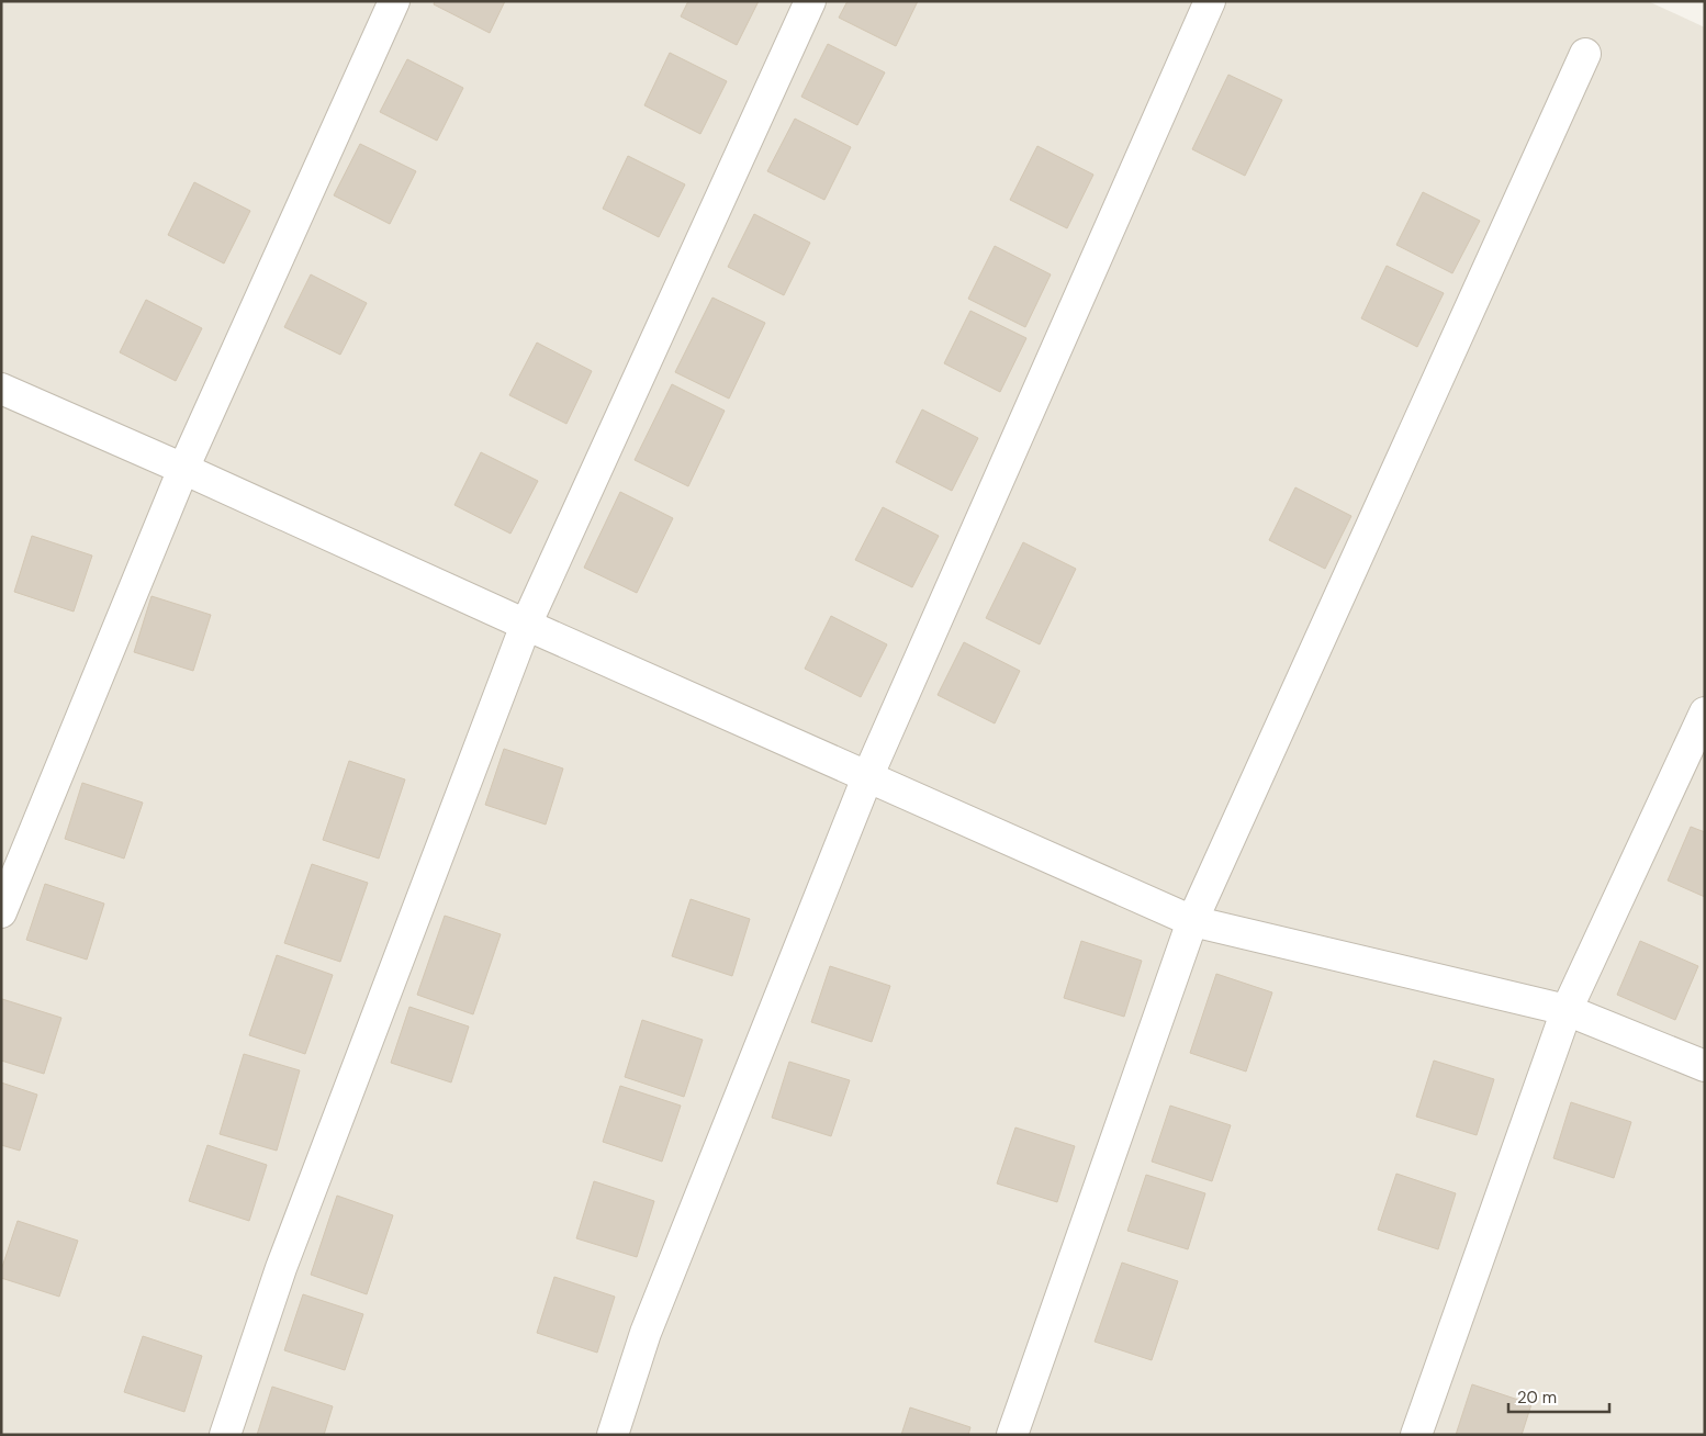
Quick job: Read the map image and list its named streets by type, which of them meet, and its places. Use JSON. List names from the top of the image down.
{
  "scale_bar": "20 m"
}
